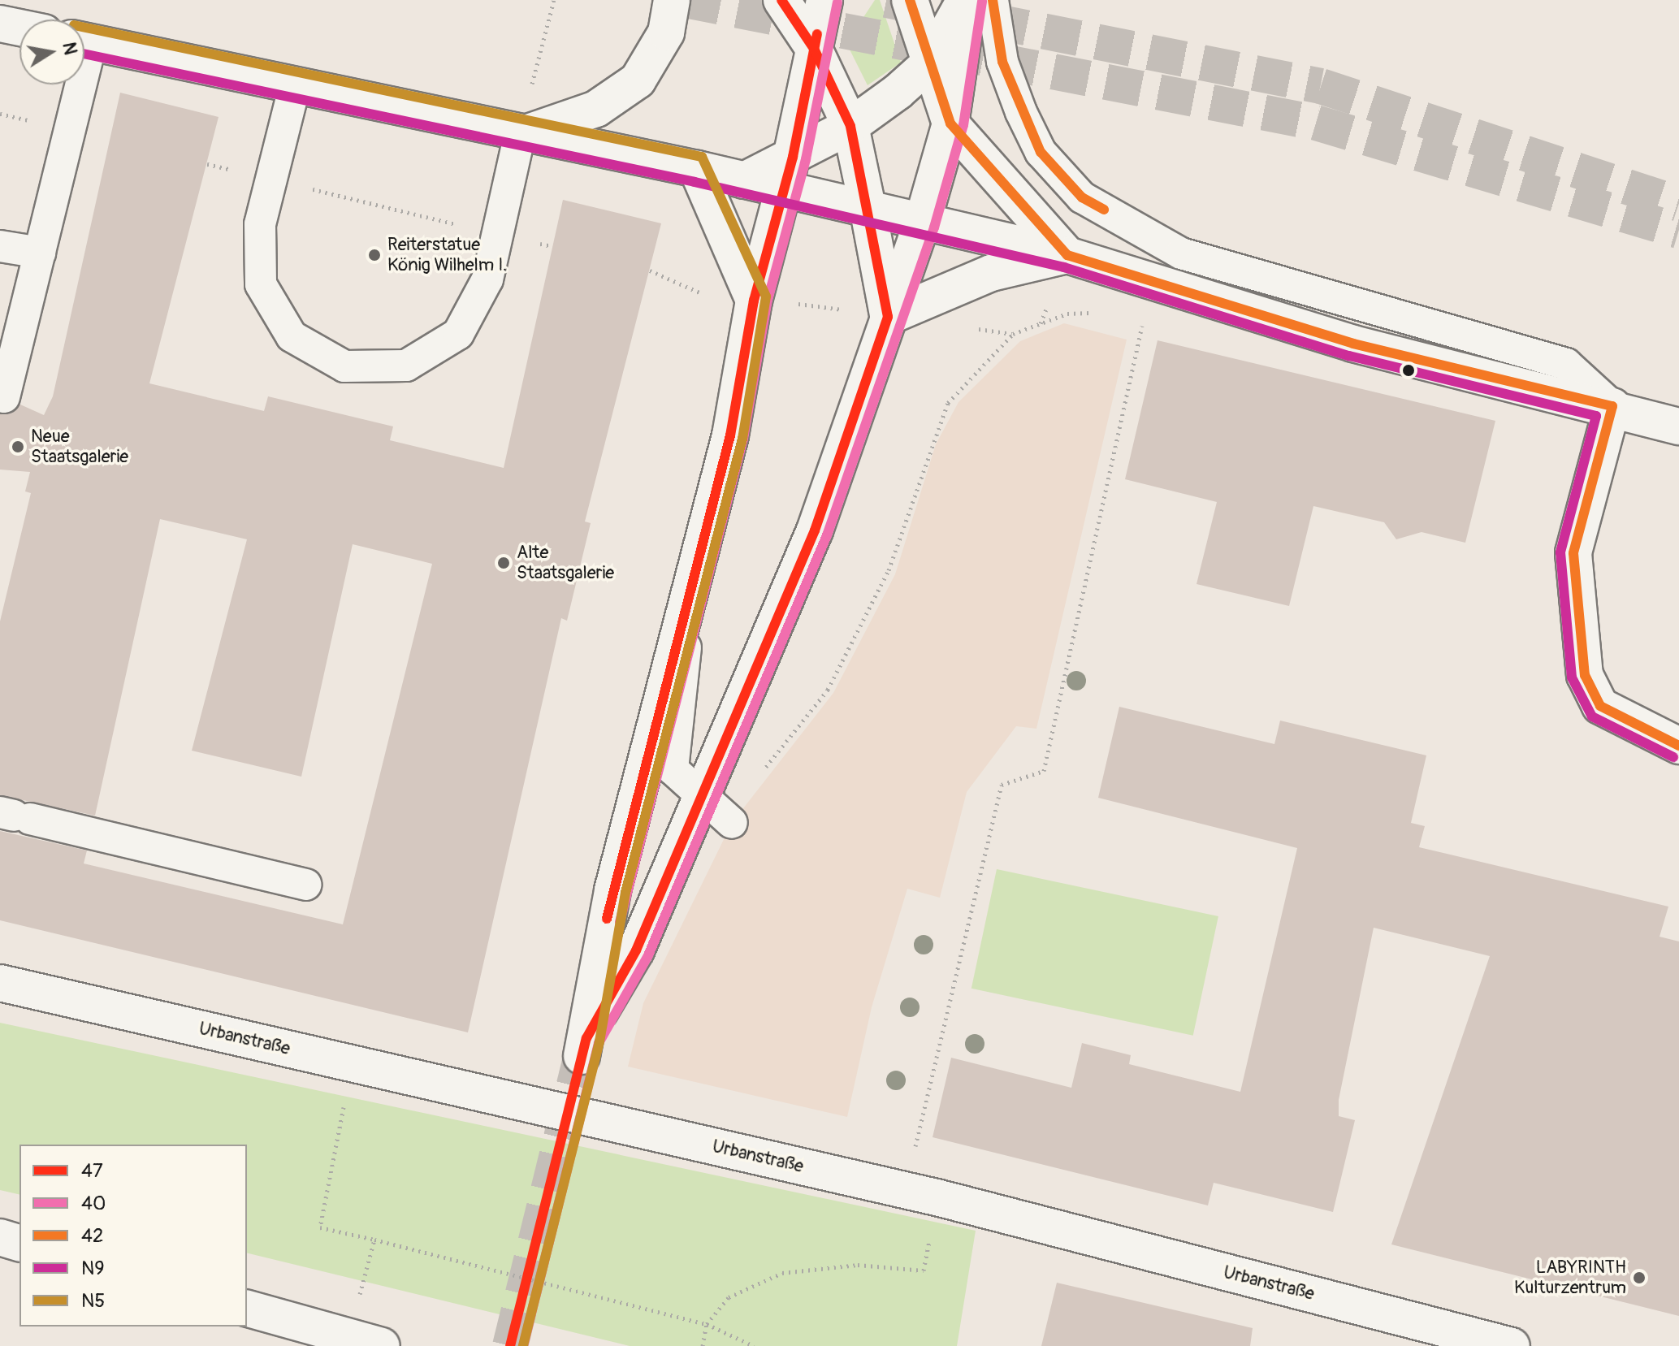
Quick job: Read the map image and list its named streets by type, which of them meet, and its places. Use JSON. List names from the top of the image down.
{
  "streets": {
    "main road": ["Urbanstraße"]
  },
  "places": [
    "Reiterstatue König Wilhelm I.",
    "Neue Staatsgalerie",
    "Alte Staatsgalerie",
    "LABYRINTH Kulturzentrum"
  ],
  "lines": [
    "transit line 47",
    "transit line 42",
    "transit line 40",
    "transit line N5",
    "transit line N9"
  ],
  "legend": [
    "47",
    "40",
    "42",
    "N9",
    "N5"
  ],
  "north": "right"
}
